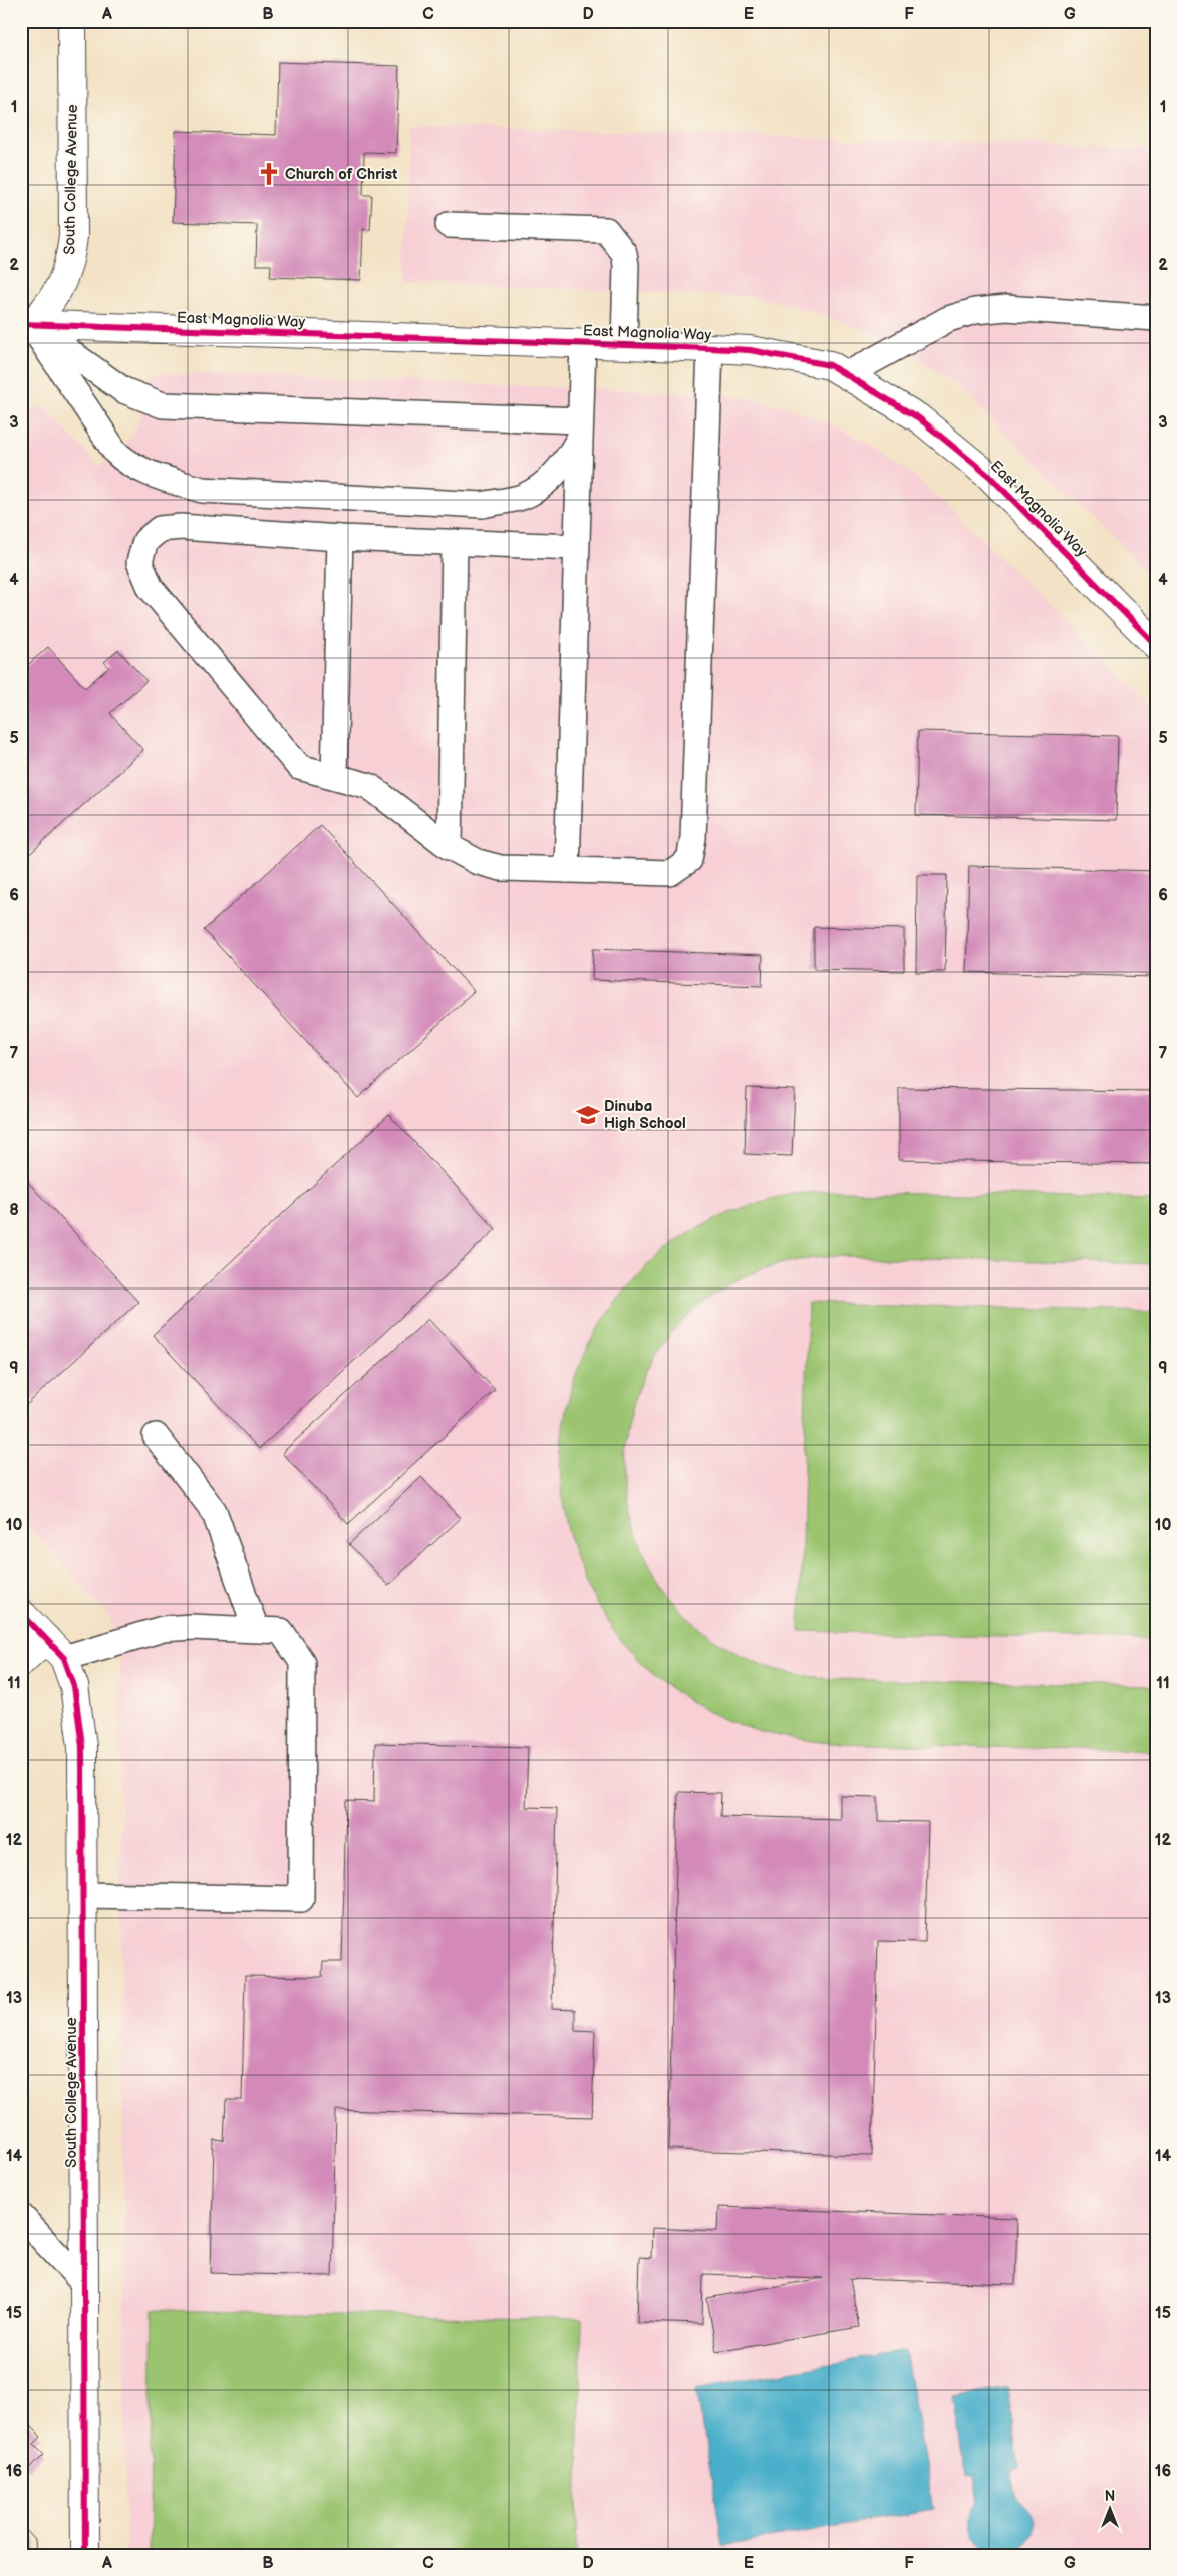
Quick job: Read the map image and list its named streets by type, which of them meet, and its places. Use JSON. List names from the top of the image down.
{
  "streets": {
    "street": ["South College Avenue", "East Magnolia Way"]
  },
  "crossings": [
    ["South College Avenue", "East Magnolia Way"]
  ],
  "places": {
    "church": ["Church of Christ"],
    "school or university": ["Dinuba High School"]
  },
  "north": "top",
  "grid": {
    "columns": [
      "A",
      "B",
      "C",
      "D",
      "E",
      "F",
      "G"
    ],
    "rows": [
      "1",
      "2",
      "3",
      "4",
      "5",
      "6",
      "7",
      "8",
      "9",
      "10",
      "11",
      "12",
      "13",
      "14",
      "15",
      "16"
    ]
  }
}
